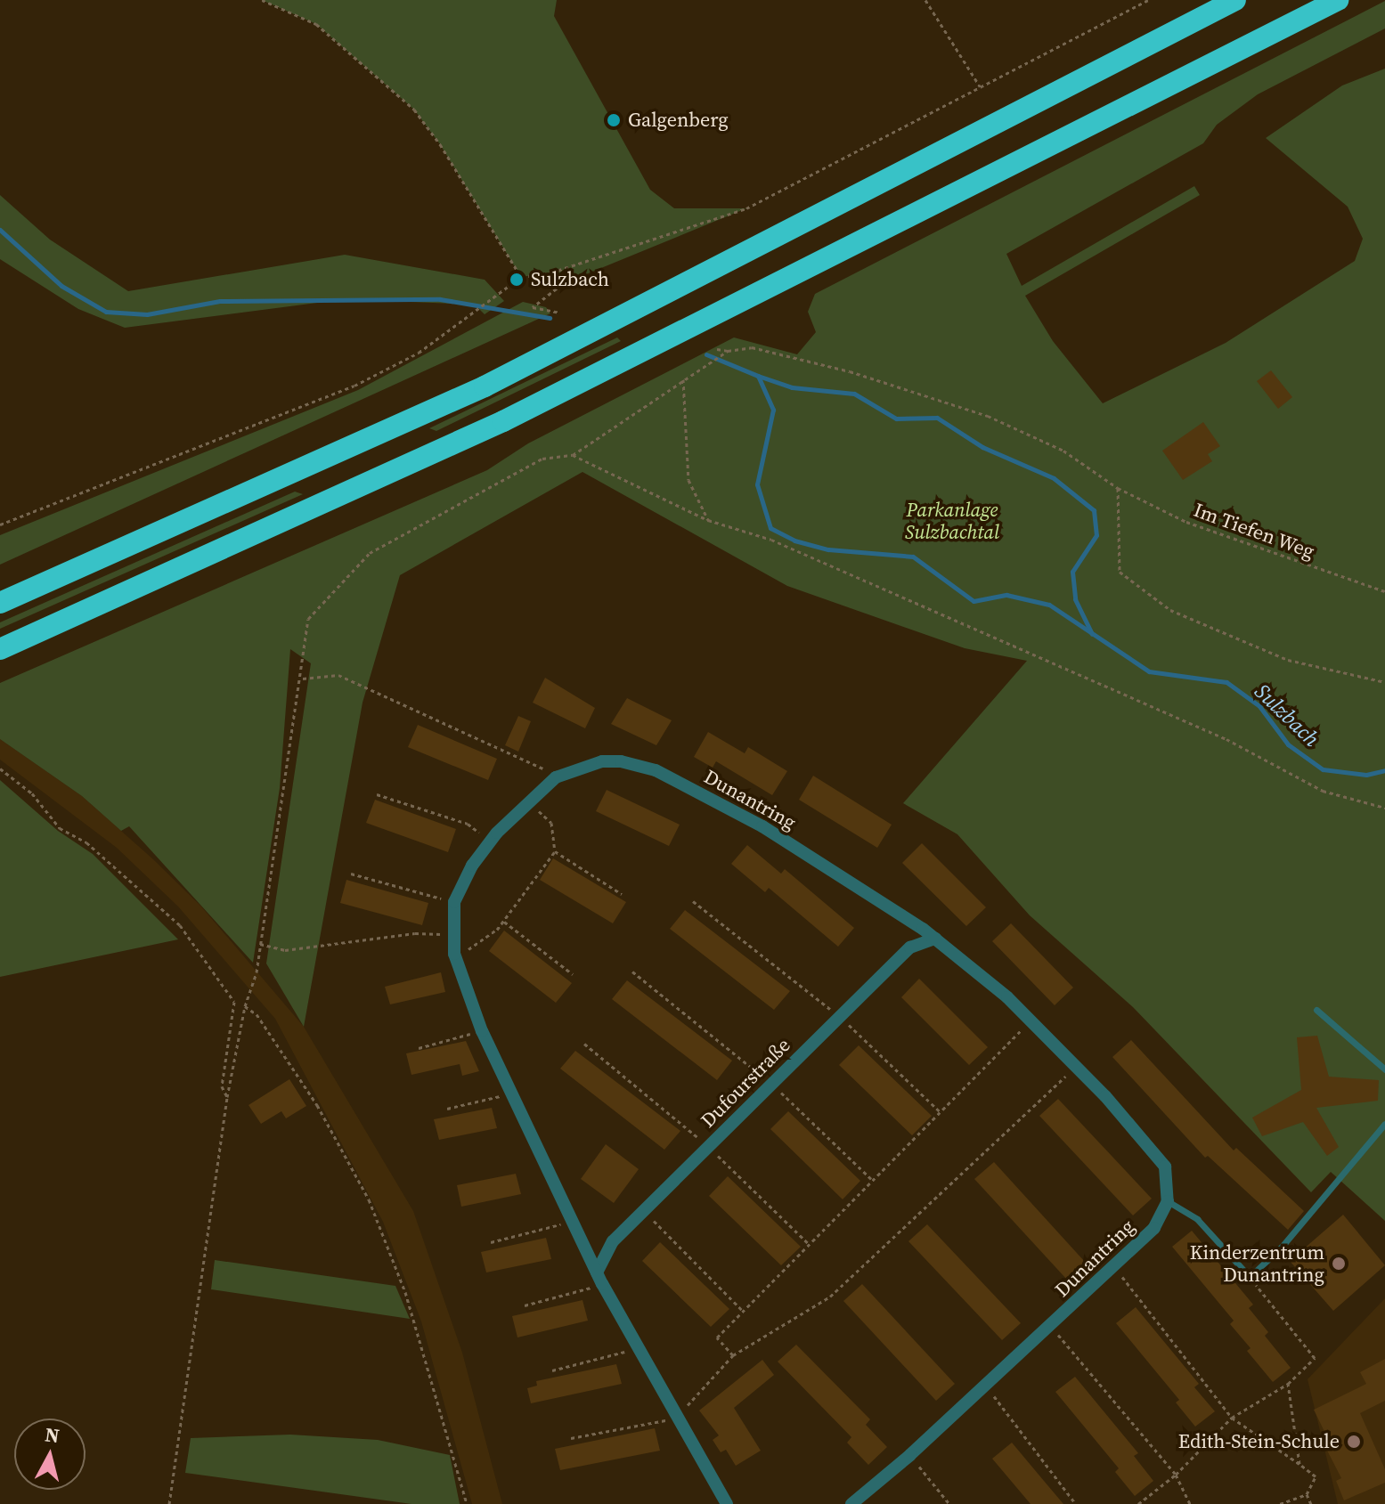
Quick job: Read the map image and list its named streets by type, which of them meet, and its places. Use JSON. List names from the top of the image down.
{
  "streets": {
    "street": ["Dunantring", "Dufourstraße"],
    "path": ["Im Tiefen Weg"]
  },
  "crossings": [
    ["Dunantring", "Dufourstraße"]
  ],
  "water": ["Sulzbach"],
  "parks": ["Parkanlage Sulzbachtal"],
  "places": [
    "Galgenberg",
    "Sulzbach",
    "Kinderzentrum Dunantring",
    "Edith-Stein-Schule"
  ],
  "north": "top"
}
